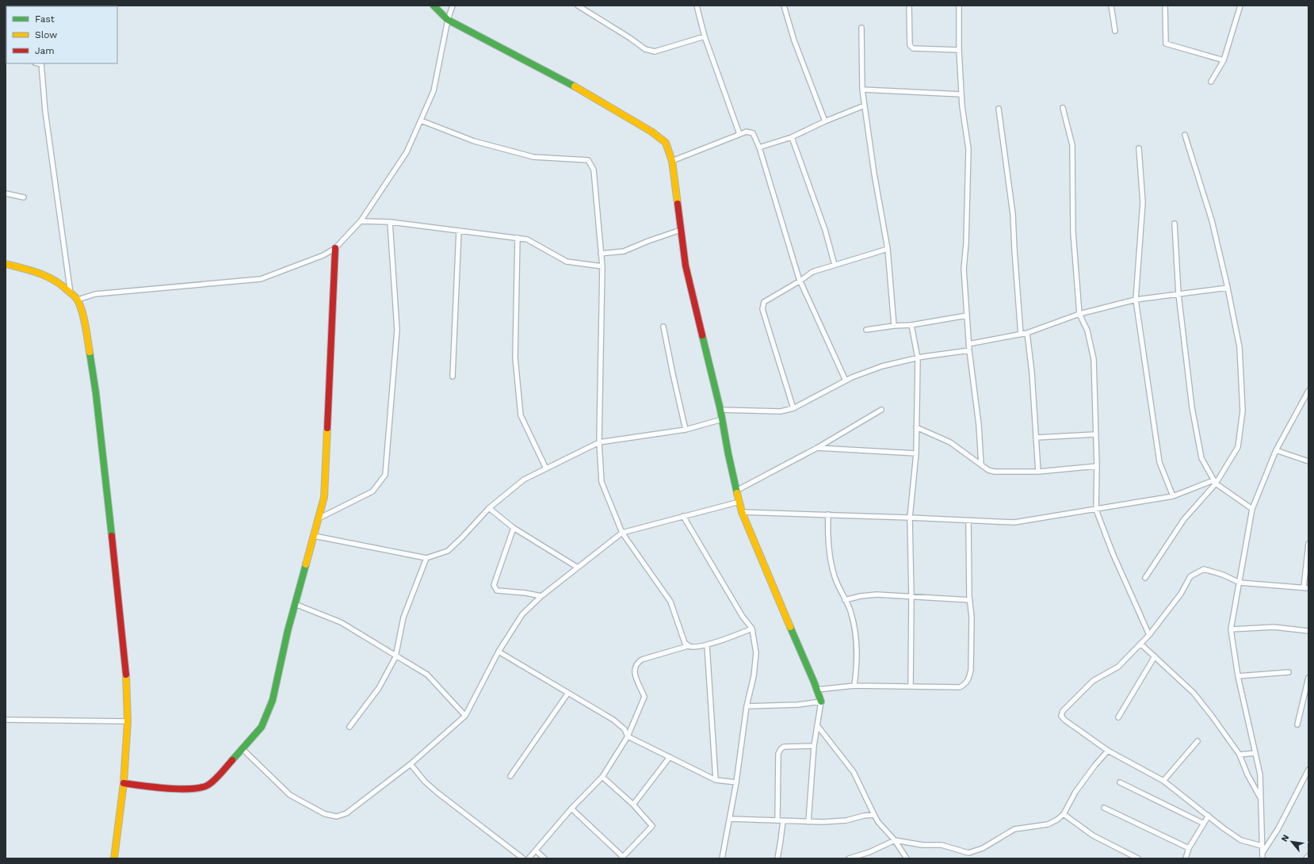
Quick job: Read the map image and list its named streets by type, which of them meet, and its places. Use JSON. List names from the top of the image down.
{
  "legend": ["Fast", "Slow", "Jam"],
  "north": "top left"
}
